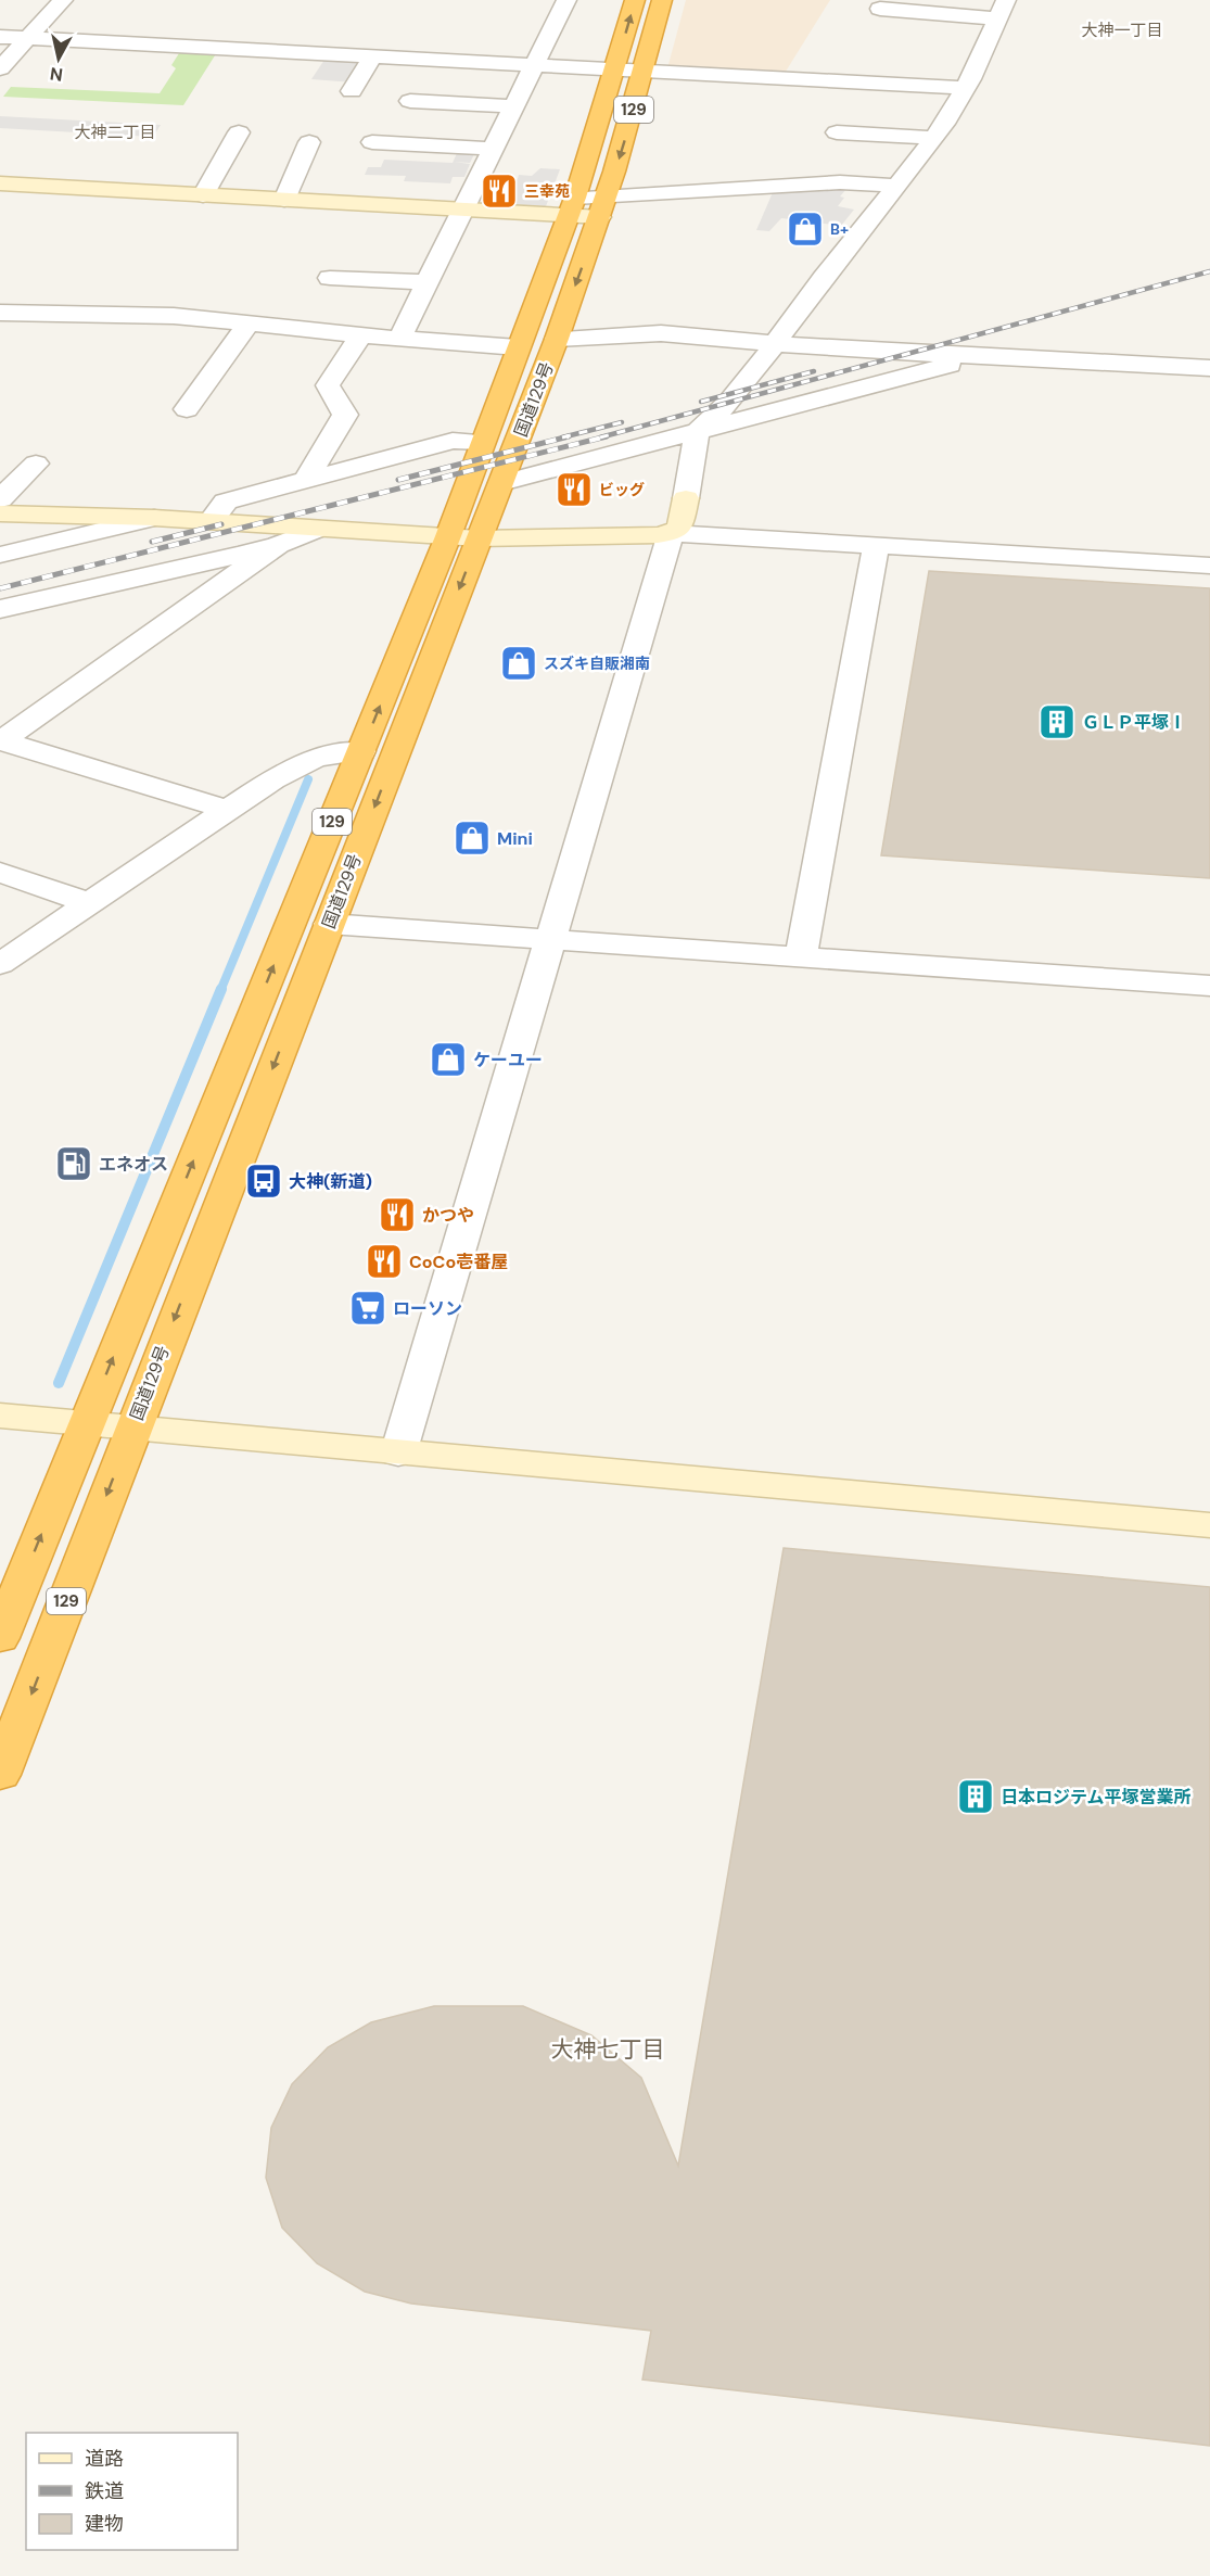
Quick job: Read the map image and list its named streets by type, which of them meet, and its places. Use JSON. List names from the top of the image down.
{
  "streets": {
    "highway": ["129", "国道129号"]
  },
  "districts": ["大神一丁目", "大神二丁目", "大神七丁目"],
  "places": {
    "restaurant": [
      "三幸苑",
      "ビッグ",
      "かつや",
      "CoCo壱番屋"
    ],
    "shop": [
      "B+",
      "スズキ自販湘南",
      "Mini",
      "ケーユー"
    ],
    "building": ["ＧＬＰ平塚Ⅰ", "日本ロジテム平塚営業所"],
    "fuel station": ["エネオス"],
    "bus stop": ["大神(新道)"],
    "supermarket": ["ローソン"]
  },
  "legend": ["道路", "鉄道", "建物"],
  "north": "bottom"
}
